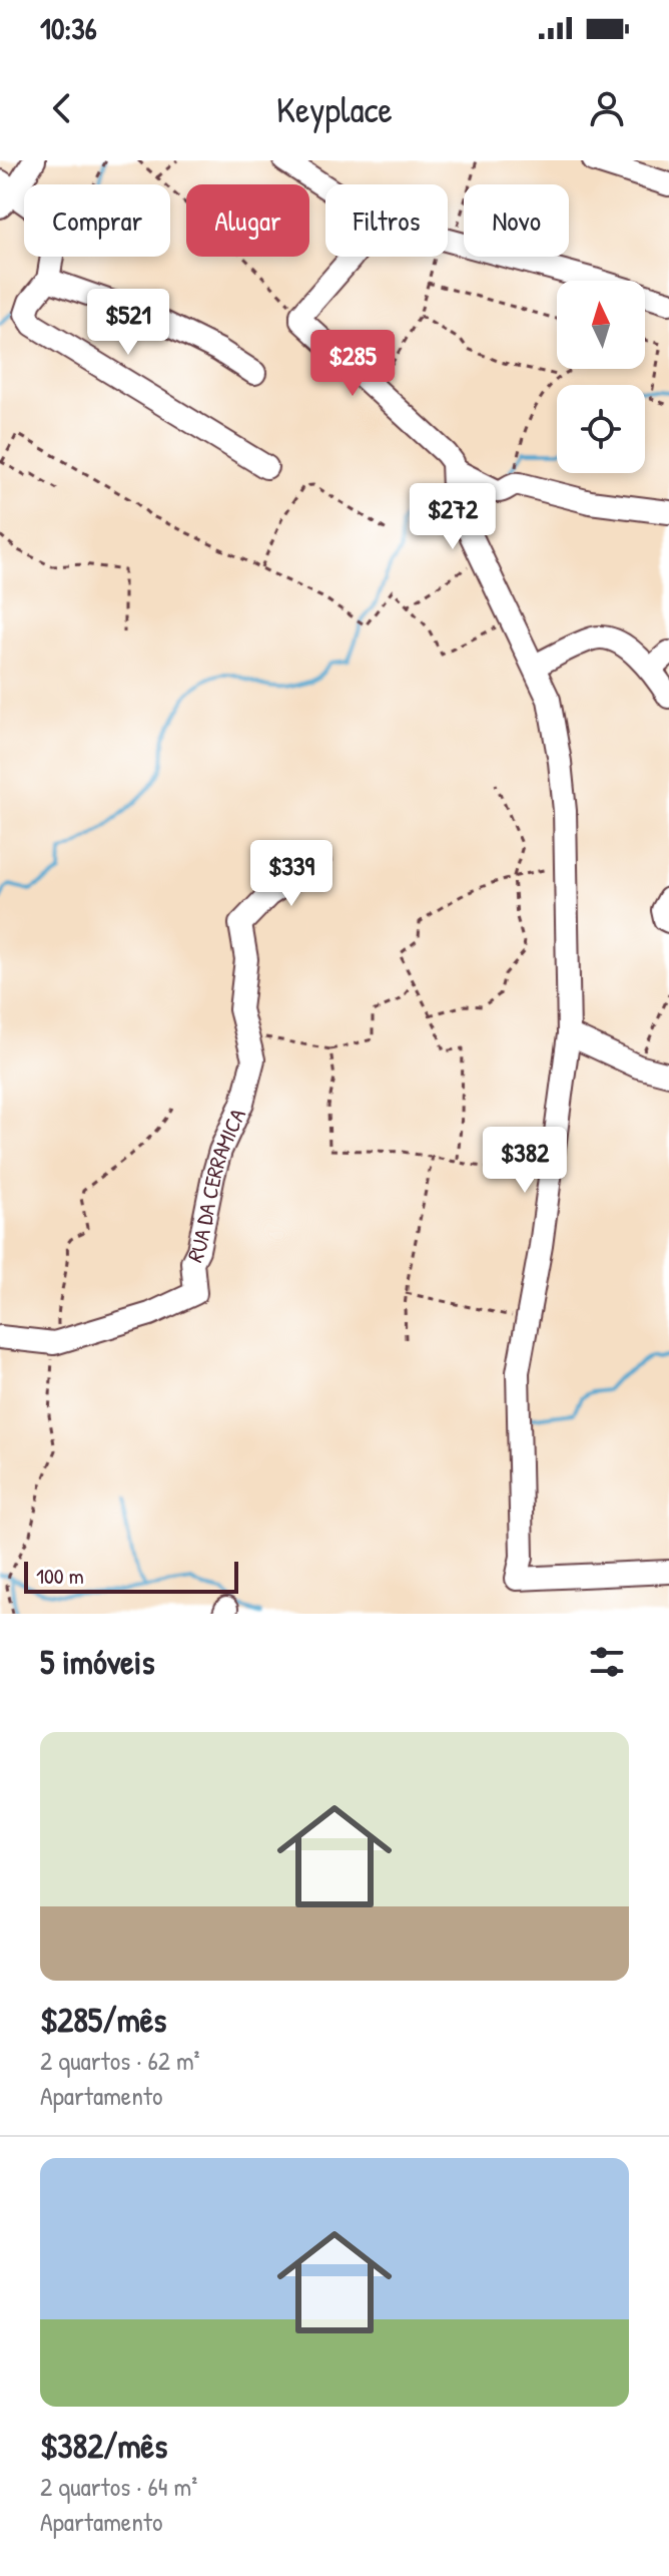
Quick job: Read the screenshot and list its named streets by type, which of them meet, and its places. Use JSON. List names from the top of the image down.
{
  "streets": {
    "street": ["RUA DA CERRAMICA"]
  },
  "scale_bar": "100 m",
  "north": "top",
  "page": {
    "status": "10:36",
    "header": "Keyplace",
    "chip": [
      "Comprar",
      "Alugar",
      "Filtros",
      "Novo"
    ],
    "price": [
      "$521",
      "$285",
      "$272",
      "$339",
      "$382"
    ],
    "scale": "100 m",
    "heading": "5 imóveis",
    "list": [
      {
        "name": "$285/mês",
        "note": "2 quartos · 62 m² · Apartamento"
      },
      {
        "name": "$382/mês",
        "note": "2 quartos · 64 m² · Apartamento"
      }
    ]
  }
}
